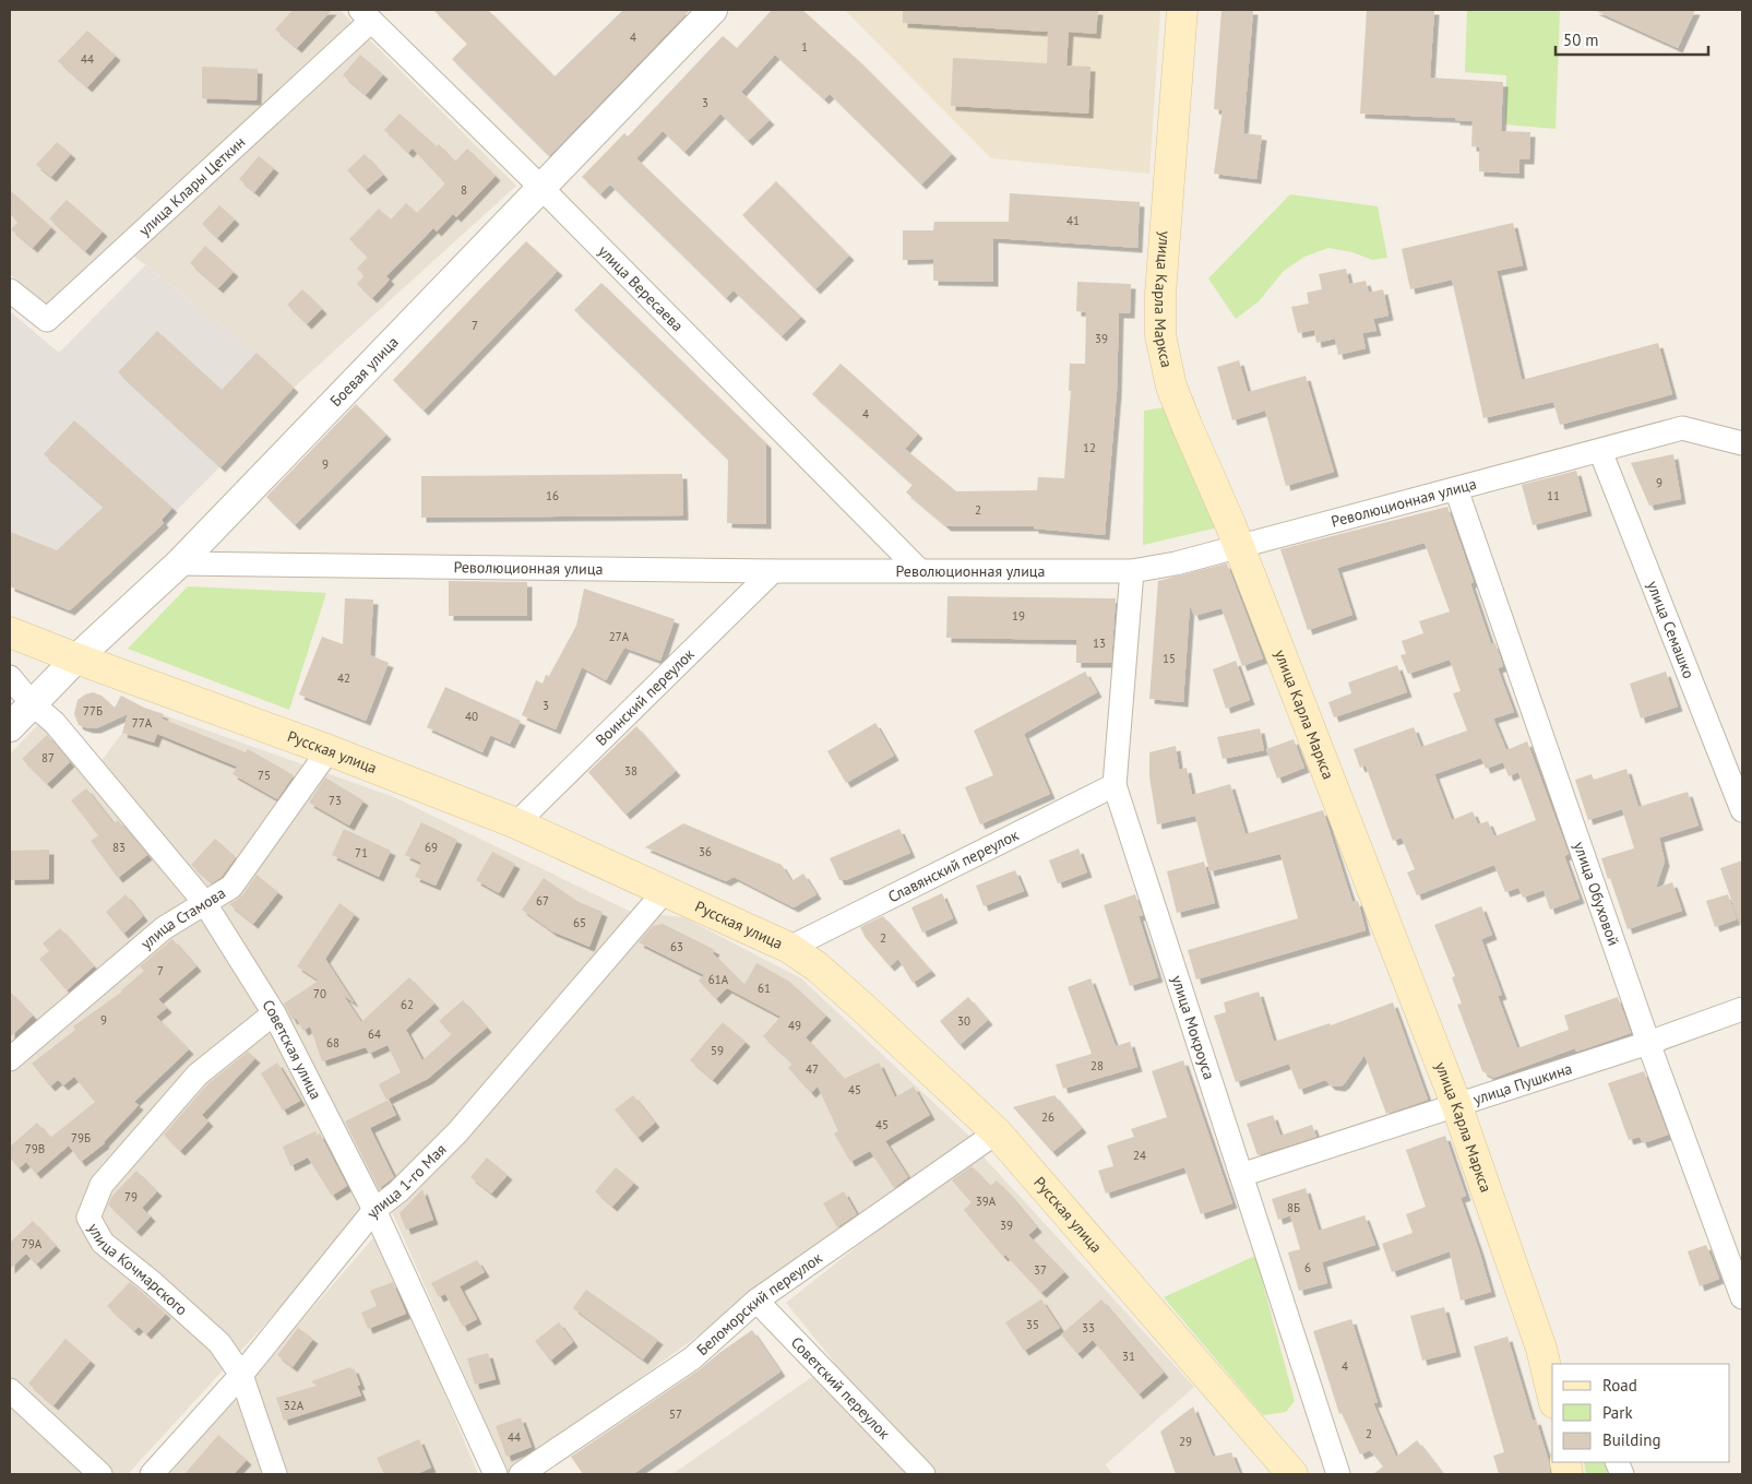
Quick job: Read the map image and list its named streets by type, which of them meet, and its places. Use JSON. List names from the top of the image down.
{
  "streets": {
    "main road": ["улица Карла Маркса", "Русская улица"],
    "street": [
      "улица Клары Цеткин",
      "улица Вересаева",
      "Боевая улица",
      "Революционная улица",
      "улица Семашко",
      "Воинский переулок",
      "Славянский переулок",
      "улица Обуховой",
      "улица Стамова",
      "улица Мокроуса",
      "Советская улица",
      "улица Пушкина",
      "улица 1-го Мая",
      "улица Кочмарского",
      "Беломорский переулок",
      "Советский переулок"
    ]
  },
  "crossings": [
    ["улица Клары Цеткин", "улица Вересаева"],
    ["улица Вересаева", "Боевая улица"],
    ["улица Вересаева", "Революционная улица"],
    ["улица Карла Маркса", "Революционная улица"],
    ["улица Карла Маркса", "улица Пушкина"],
    ["Боевая улица", "Революционная улица"],
    ["Боевая улица", "Русская улица"],
    ["Боевая улица", "Советская улица"],
    ["Революционная улица", "улица Семашко"],
    ["Революционная улица", "Воинский переулок"],
    ["Революционная улица", "улица Обуховой"],
    ["Революционная улица", "улица Мокроуса"],
    ["Воинский переулок", "Русская улица"],
    ["Русская улица", "Славянский переулок"],
    ["Русская улица", "улица Стамова"],
    ["Русская улица", "улица 1-го Мая"],
    ["Русская улица", "Беломорский переулок"],
    ["Славянский переулок", "улица Мокроуса"],
    ["улица Обуховой", "улица Пушкина"],
    ["улица Стамова", "Советская улица"],
    ["улица Мокроуса", "улица Пушкина"],
    ["Советская улица", "улица 1-го Мая"],
    ["Советская улица", "улица Кочмарского"],
    ["улица 1-го Мая", "улица Кочмарского"],
    ["Беломорский переулок", "Советский переулок"]
  ],
  "house_numbers": [
    "4",
    "1",
    "44",
    "3",
    "8",
    "41",
    "7",
    "39",
    "4",
    "12",
    "9",
    "9",
    "16",
    "11",
    "2",
    "19",
    "27А",
    "13",
    "15",
    "42",
    "3",
    "77Б",
    "40",
    "77А",
    "87",
    "38",
    "75",
    "73",
    "83",
    "69",
    "36",
    "71",
    "67",
    "65",
    "2",
    "63",
    "7",
    "61А",
    "61",
    "70",
    "62",
    "9",
    "30",
    "49",
    "64",
    "68",
    "59",
    "28",
    "47",
    "45",
    "26",
    "45",
    "79Б",
    "79В",
    "24",
    "79",
    "39А",
    "8Б",
    "39",
    "79А",
    "6",
    "37",
    "35",
    "33",
    "31",
    "4",
    "32А",
    "57",
    "2",
    "44",
    "29"
  ],
  "legend": ["Road", "Park", "Building"],
  "scale_bar": "50 m"
}
